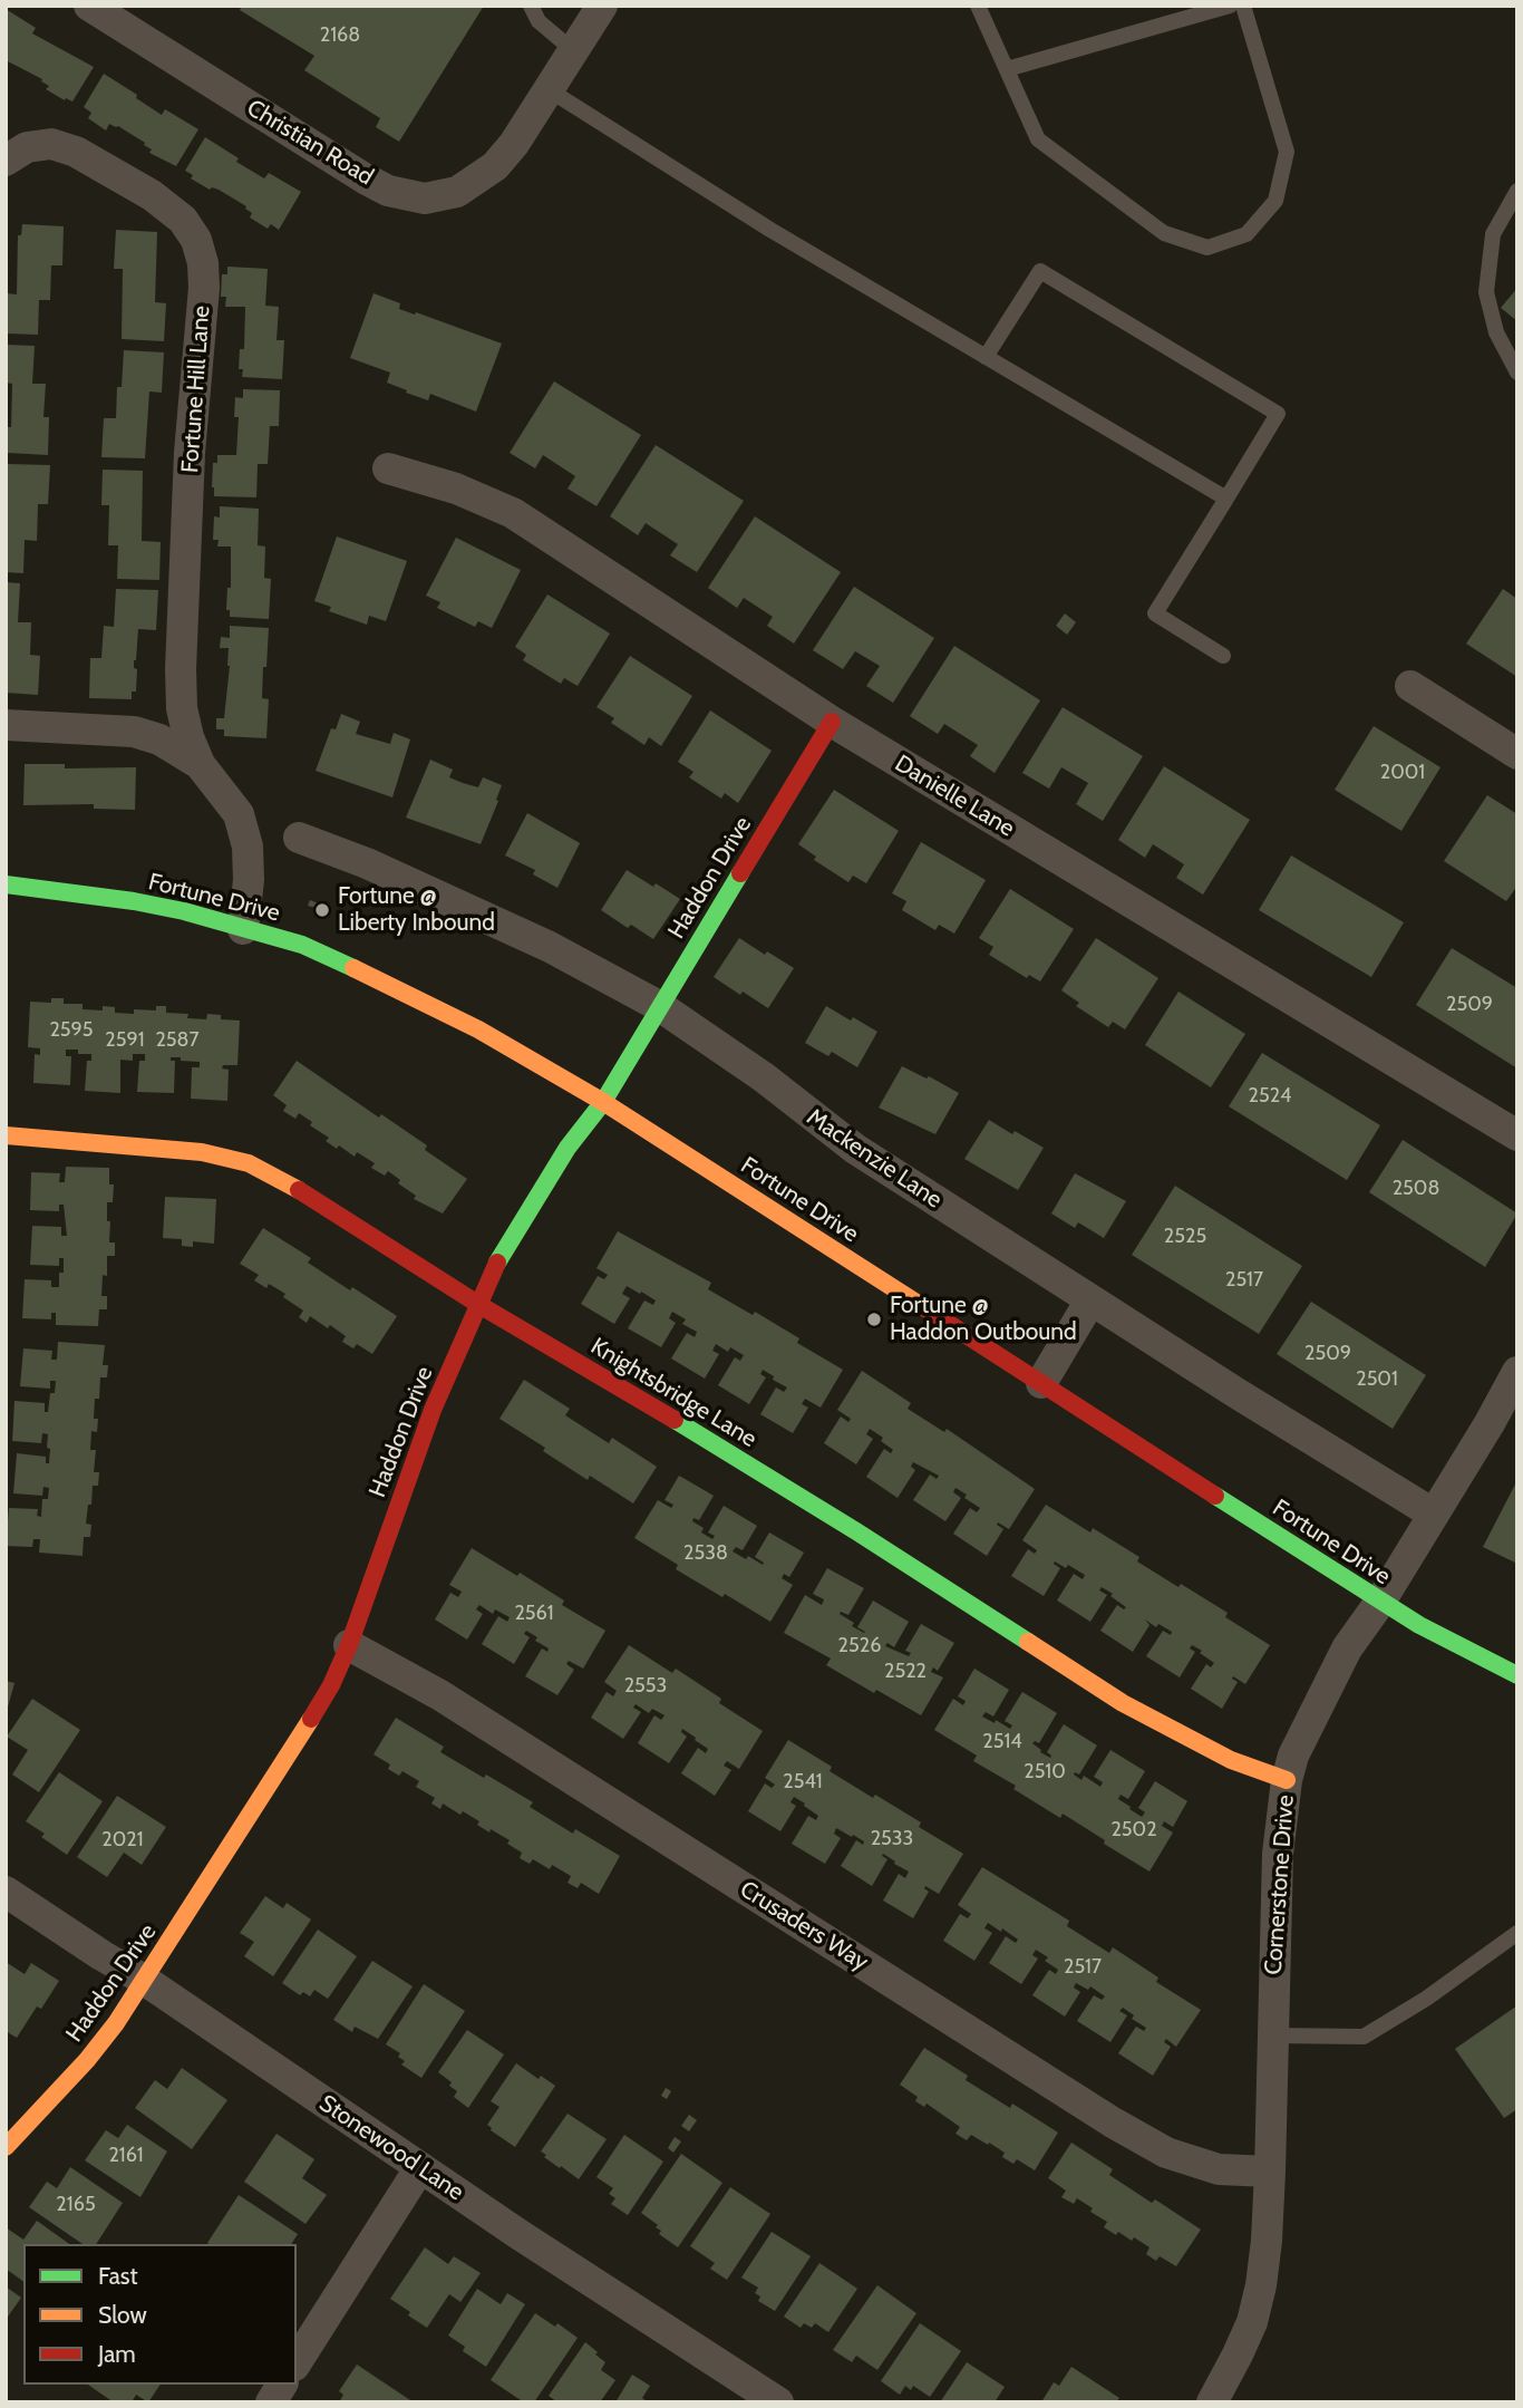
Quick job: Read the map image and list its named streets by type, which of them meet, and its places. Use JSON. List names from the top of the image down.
{
  "streets": {
    "street": [
      "Christian Road",
      "Fortune Hill Lane",
      "Danielle Lane",
      "Haddon Drive",
      "Fortune Drive",
      "Mackenzie Lane",
      "Knightsbridge Lane",
      "Cornerstone Drive",
      "Crusaders Way",
      "Stonewood Lane"
    ]
  },
  "crossings": [
    ["Fortune Hill Lane", "Fortune Drive"],
    ["Danielle Lane", "Haddon Drive"],
    ["Haddon Drive", "Fortune Drive"],
    ["Haddon Drive", "Mackenzie Lane"],
    ["Haddon Drive", "Knightsbridge Lane"],
    ["Haddon Drive", "Crusaders Way"],
    ["Haddon Drive", "Stonewood Lane"],
    ["Fortune Drive", "Cornerstone Drive"],
    ["Mackenzie Lane", "Cornerstone Drive"],
    ["Knightsbridge Lane", "Cornerstone Drive"],
    ["Cornerstone Drive", "Crusaders Way"]
  ],
  "places": ["Fortune @ Liberty Inbound", "Fortune @ Haddon Outbound"],
  "house_numbers": [
    "2168",
    "2001",
    "2509",
    "2595",
    "2591",
    "2587",
    "2524",
    "2508",
    "2525",
    "2517",
    "2509",
    "2501",
    "2538",
    "2561",
    "2526",
    "2522",
    "2553",
    "2514",
    "2510",
    "2541",
    "2502",
    "2533",
    "2021",
    "2517",
    "2161",
    "2165"
  ],
  "legend": ["Fast", "Slow", "Jam"]
}
